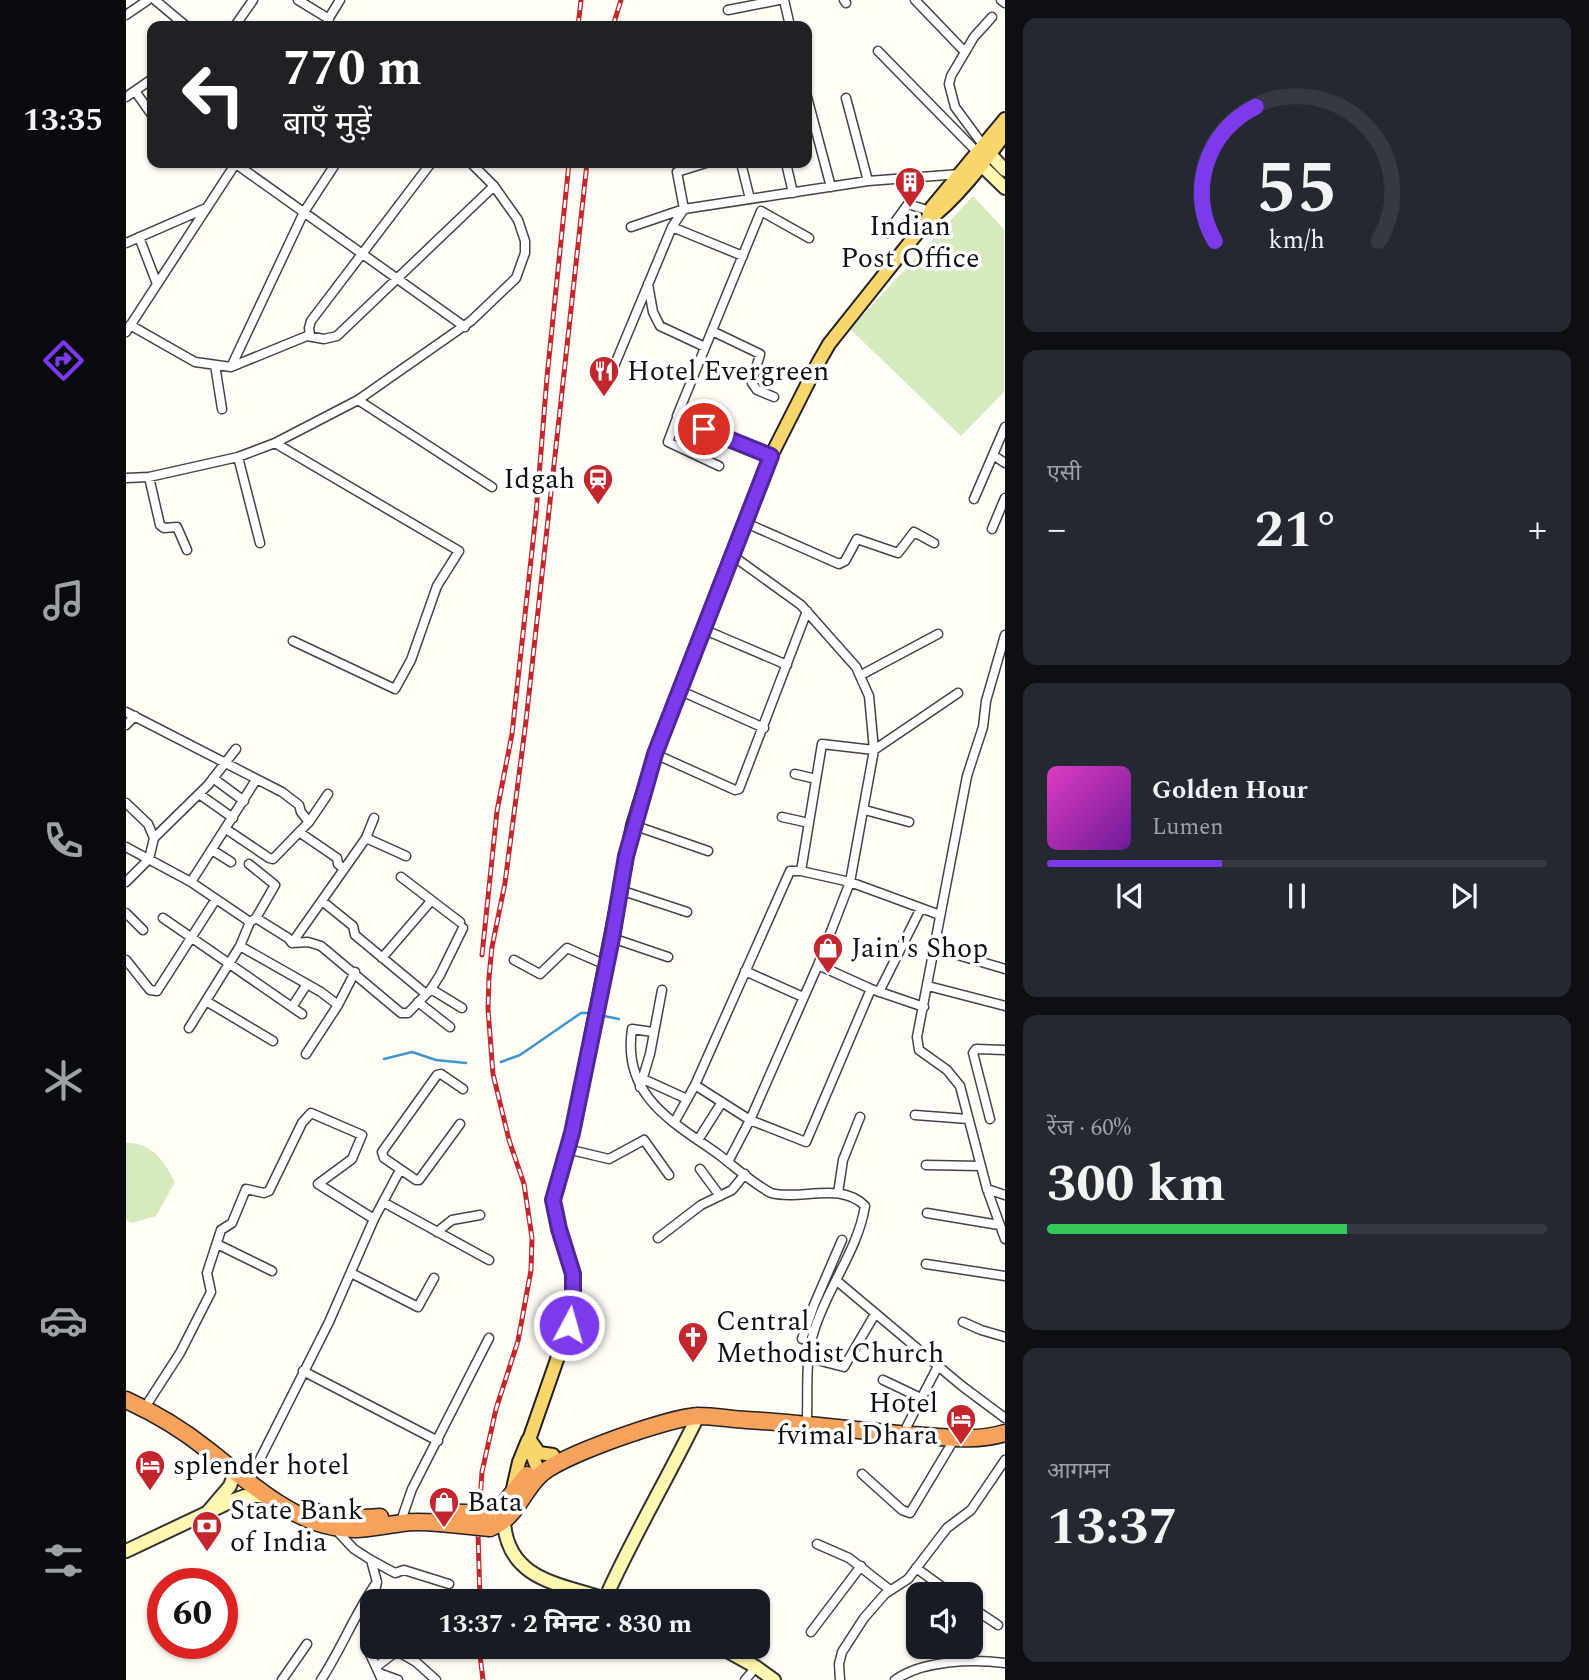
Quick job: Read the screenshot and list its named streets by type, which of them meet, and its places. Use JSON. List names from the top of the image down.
{
  "places": {
    "building": ["Indian Post Office"],
    "restaurant": ["Hotel Evergreen"],
    "station": ["Idgah"],
    "shop": ["Jain's Shop", "Bata"],
    "church": ["Central Methodist Church"],
    "hotel": ["Hotel fvimal Dhara", "splender hotel"],
    "bank": ["State Bank of India"]
  },
  "page": {
    "tabs": "13:35",
    "turn": ["770 m", "बाएँ मुड़ें"],
    "tile": [
      "एसी",
      ["रेंज · 60%", "300 km"],
      ["आगमन", "13:37"]
    ],
    "heat": ["−", "21°", "+"],
    "song": ["Golden Hour", "Lumen"],
    "limit": "60",
    "trip": "13:37 · 2 मिनट · 830 m",
    "gauge": ["55", "km/h"]
  }
}
